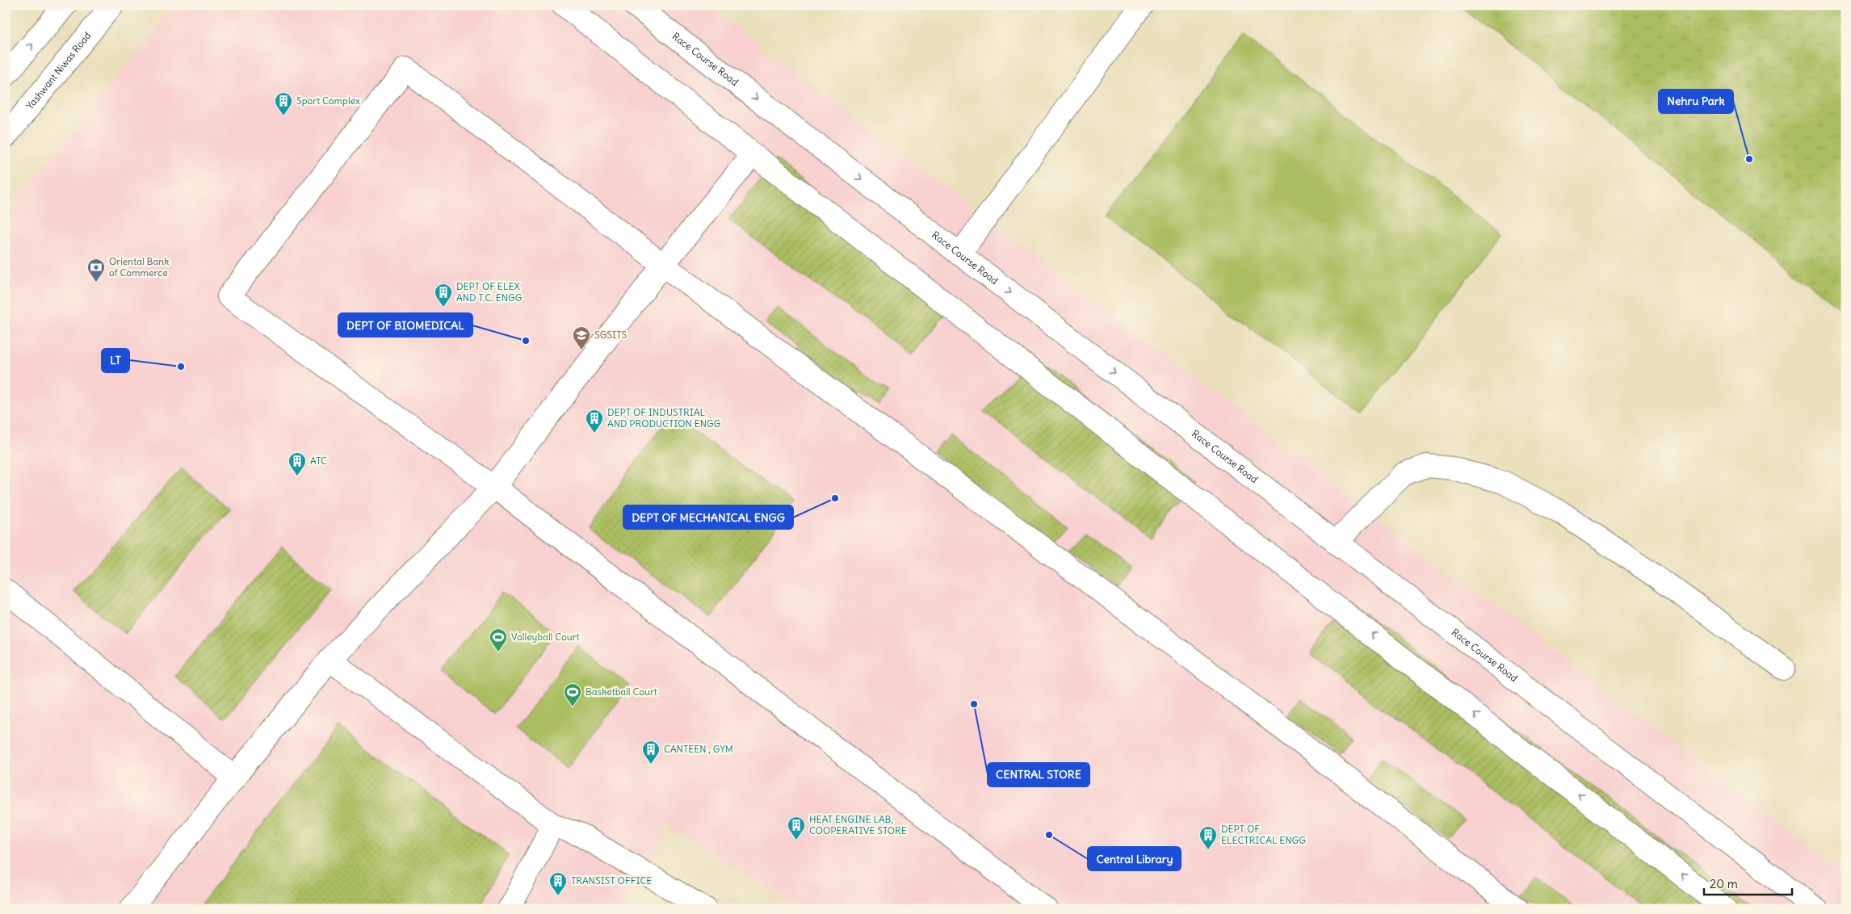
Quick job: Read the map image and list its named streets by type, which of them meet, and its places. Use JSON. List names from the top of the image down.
{
  "streets": {
    "street": ["Race Course Road", "Yashwant Niwas Road"]
  },
  "places": {
    "building": [
      "Sport Complex",
      "DEPT OF ELEX AND T.C. ENGG",
      "DEPT OF INDUSTRIAL AND PRODUCTION ENGG",
      "ATC",
      "CANTEEN , GYM",
      "HEAT ENGINE LAB, COOPERATIVE STORE",
      "DEPT OF ELECTRICAL ENGG",
      "TRANSIST OFFICE"
    ],
    "other": [
      "Nehru Park",
      "DEPT OF BIOMEDICAL",
      "LT",
      "DEPT OF MECHANICAL ENGG",
      "CENTRAL STORE",
      "Central Library"
    ],
    "bank": ["Oriental Bank of Commerce"],
    "school or university": ["SGSITS"],
    "sports": ["Volleyball Court", "Basketball Court"]
  },
  "scale_bar": "20 m"
}
